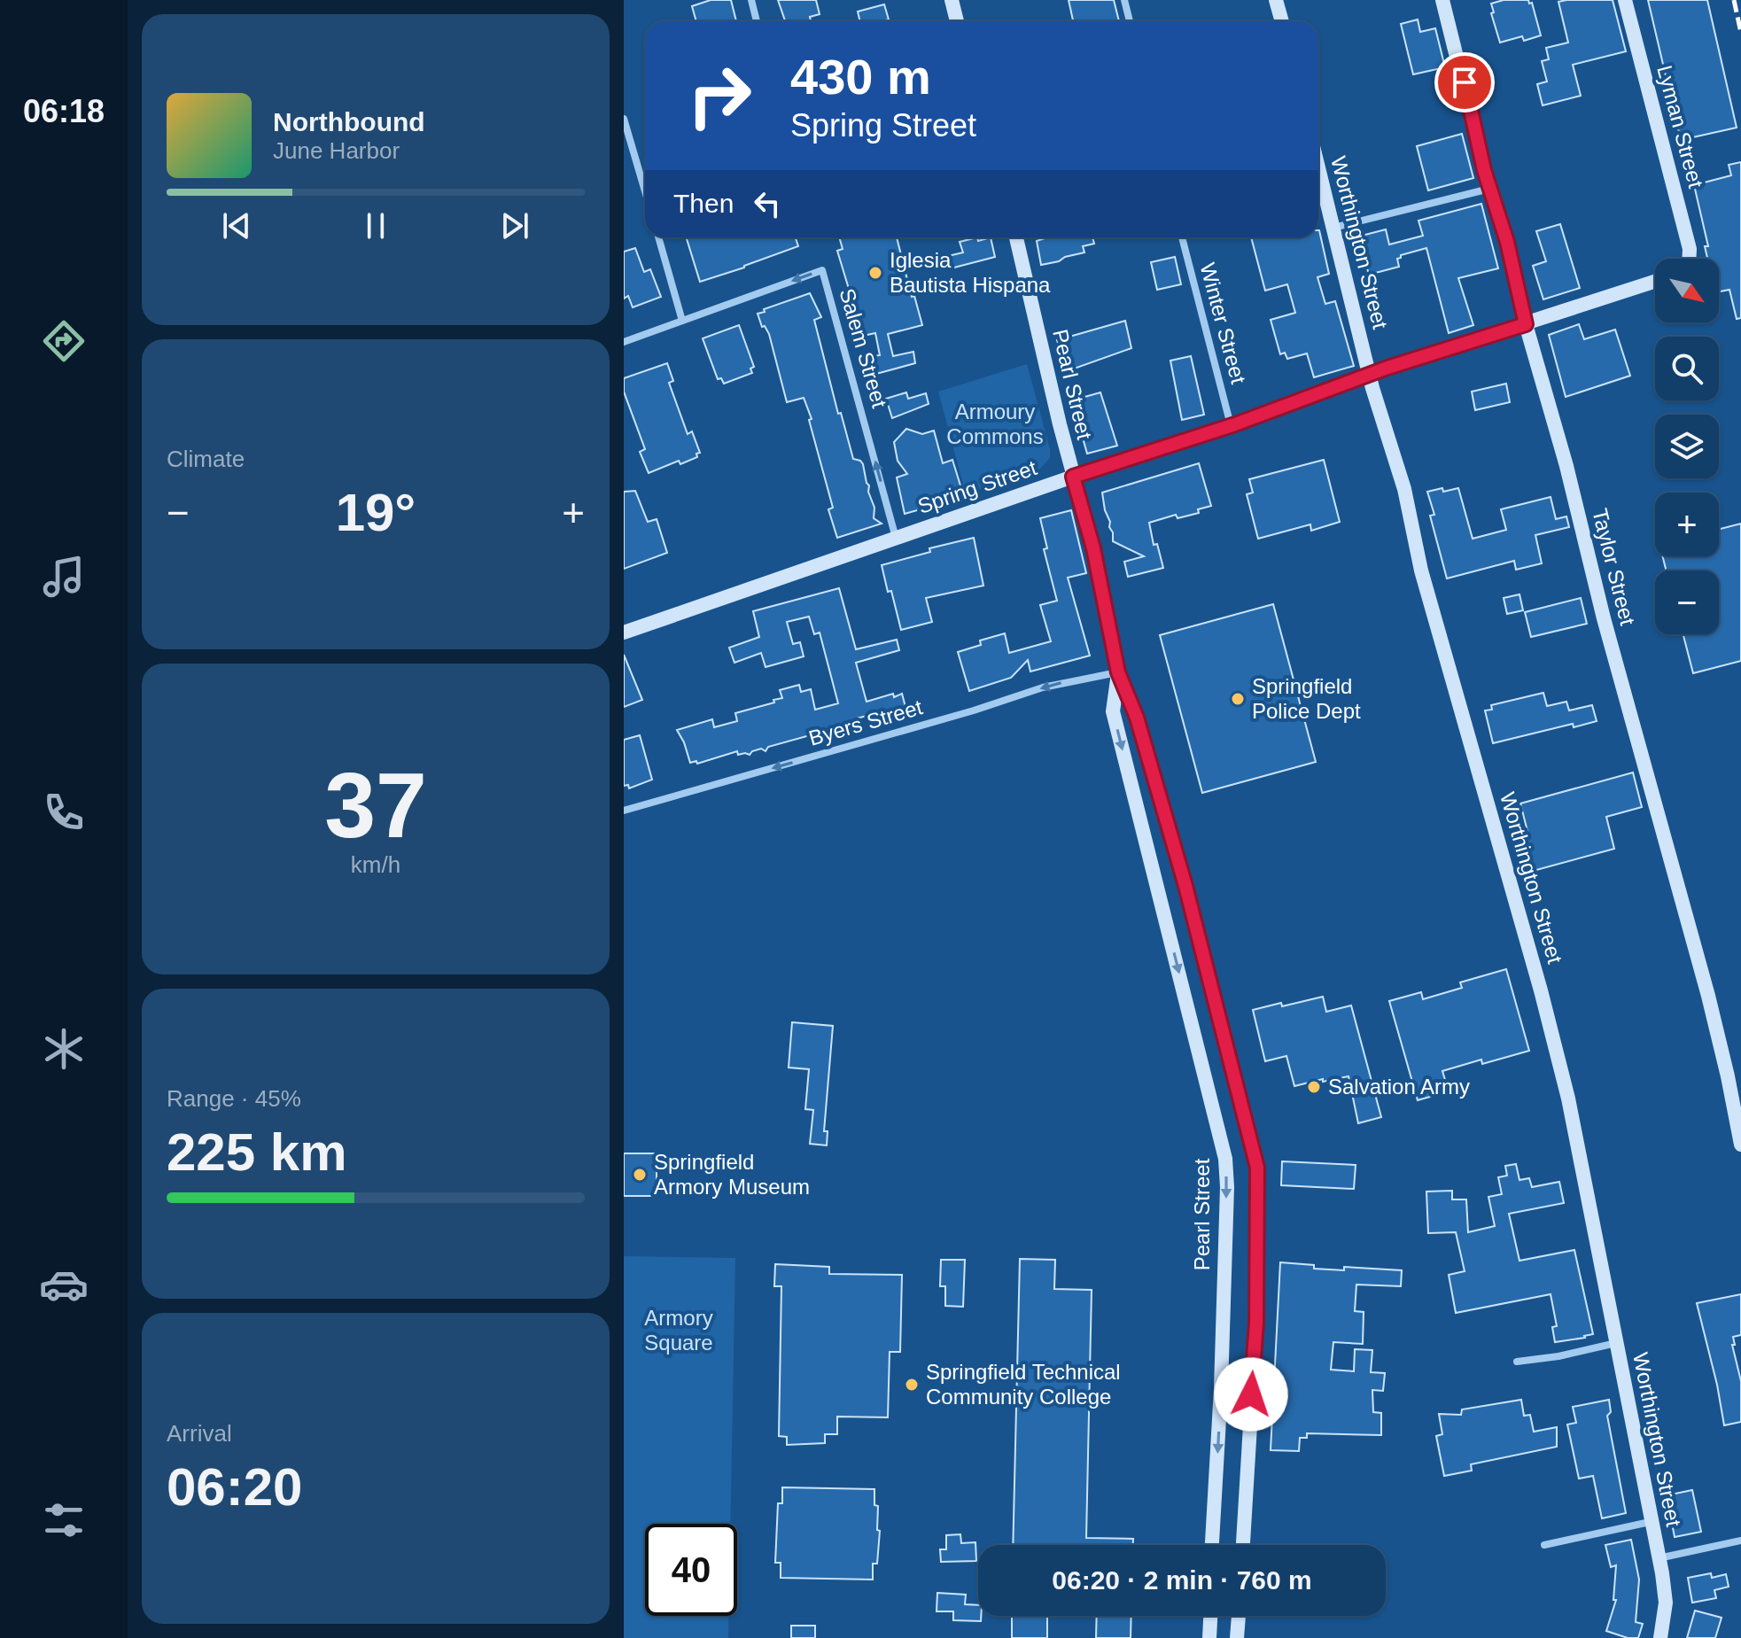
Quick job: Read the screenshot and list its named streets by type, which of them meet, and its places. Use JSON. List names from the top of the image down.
{
  "streets": {
    "street": [
      "Lyman Street",
      "Worthington Street",
      "Winter Street",
      "Salem Street",
      "Pearl Street",
      "Spring Street",
      "Taylor Street",
      "Byers Street"
    ]
  },
  "crossings": [
    ["Worthington Street", "Spring Street"],
    ["Winter Street", "Spring Street"],
    ["Salem Street", "Spring Street"],
    ["Pearl Street", "Spring Street"],
    ["Pearl Street", "Byers Street"],
    ["Spring Street", "Taylor Street"]
  ],
  "one_way": ["Byers Street"],
  "parks": ["Armoury Commons", "Armory Square"],
  "places": [
    "Iglesia Bautista Hispana",
    "Springfield Police Dept",
    "Salvation Army",
    "Springfield Armory Museum",
    "Springfield Technical Community College"
  ],
  "north": "bottom right",
  "page": {
    "tabs": "06:18",
    "turn": ["430 m", "Spring Street"],
    "song": ["Northbound", "June Harbor"],
    "then": "Then",
    "map_buttons": ["+", "−"],
    "tile": [
      "Climate",
      ["37", "km/h"],
      ["Range · 45%", "225 km"],
      ["Arrival", "06:20"]
    ],
    "heat": ["−", "19°", "+"],
    "limit": "40",
    "trip": "06:20 · 2 min · 760 m"
  }
}
